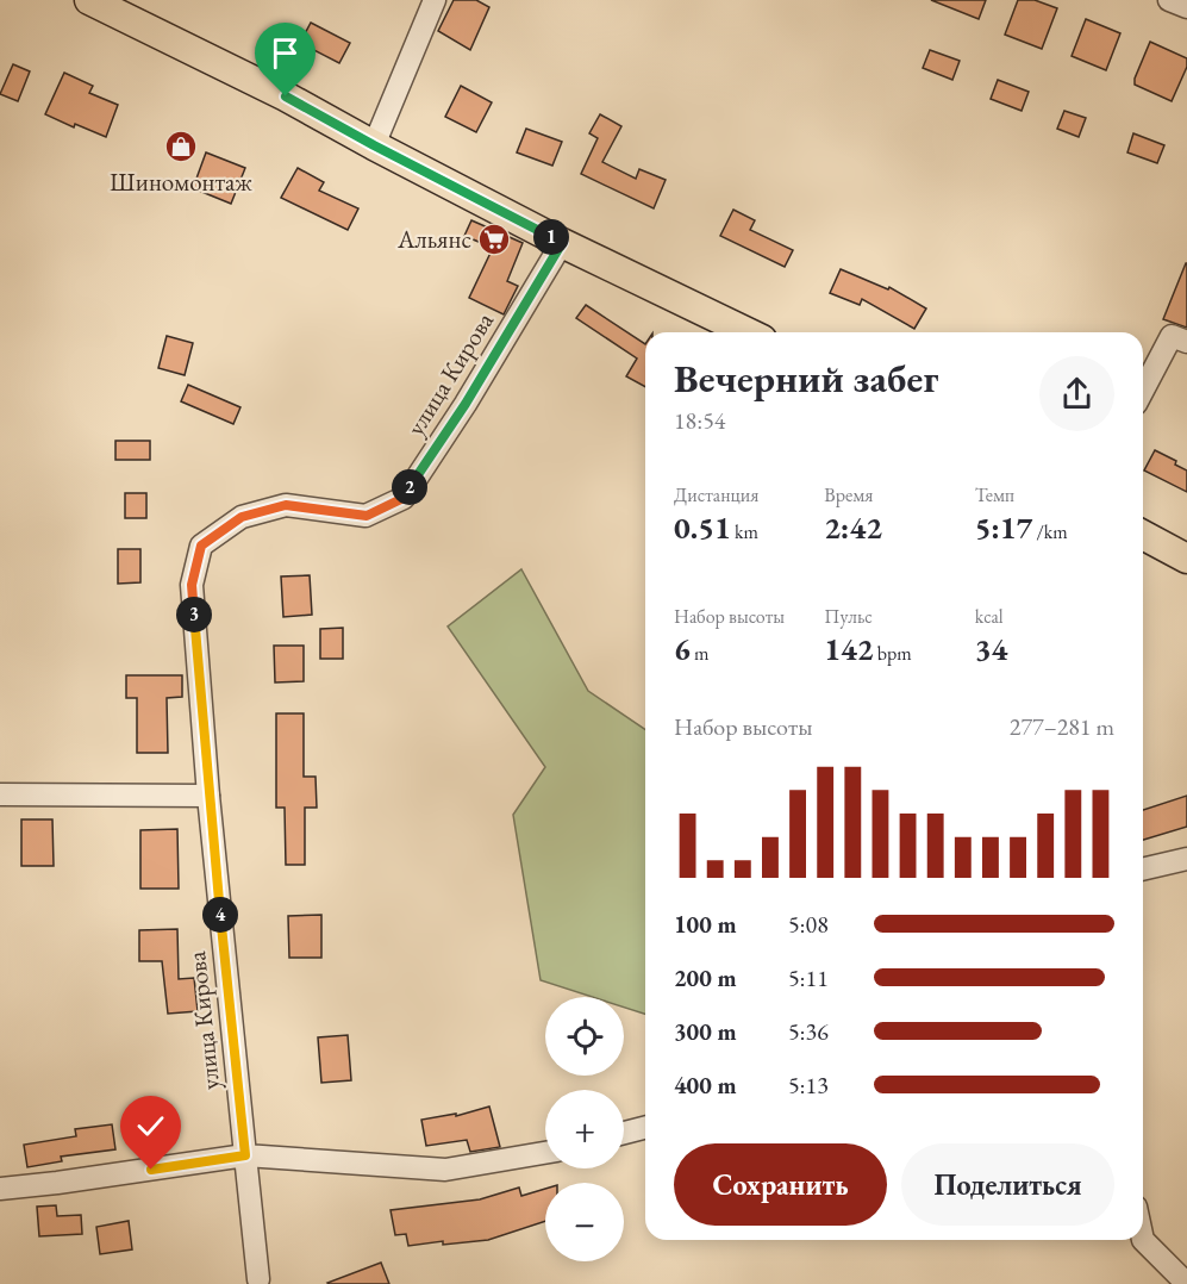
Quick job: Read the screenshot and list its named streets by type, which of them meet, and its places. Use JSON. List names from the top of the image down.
{
  "streets": {
    "street": ["улица Кирова"]
  },
  "places": {
    "shop": ["Шиномонтаж"],
    "supermarket": ["Альянс"]
  },
  "page": {
    "pins": [
      "1",
      "2",
      "3",
      "4"
    ],
    "heading": ["Вечерний забег", "18:54"],
    "stats": [
      ["Дистанция", "0.51 km"],
      ["Время", "2:42"],
      ["Темп", "5:17 /km"],
      ["Набор высоты", "6 m"],
      ["Пульс", "142 bpm"],
      ["kcal", "34"]
    ],
    "chart": ["Набор высоты", "277–281 m"],
    "list": [
      {
        "name": "100 m",
        "note": "5:08"
      },
      {
        "name": "200 m",
        "note": "5:11"
      },
      {
        "name": "300 m",
        "note": "5:36"
      },
      {
        "name": "400 m",
        "note": "5:13"
      }
    ],
    "map_buttons": ["+", "−"],
    "buttons": ["Сохранить", "Поделиться"]
  }
}
